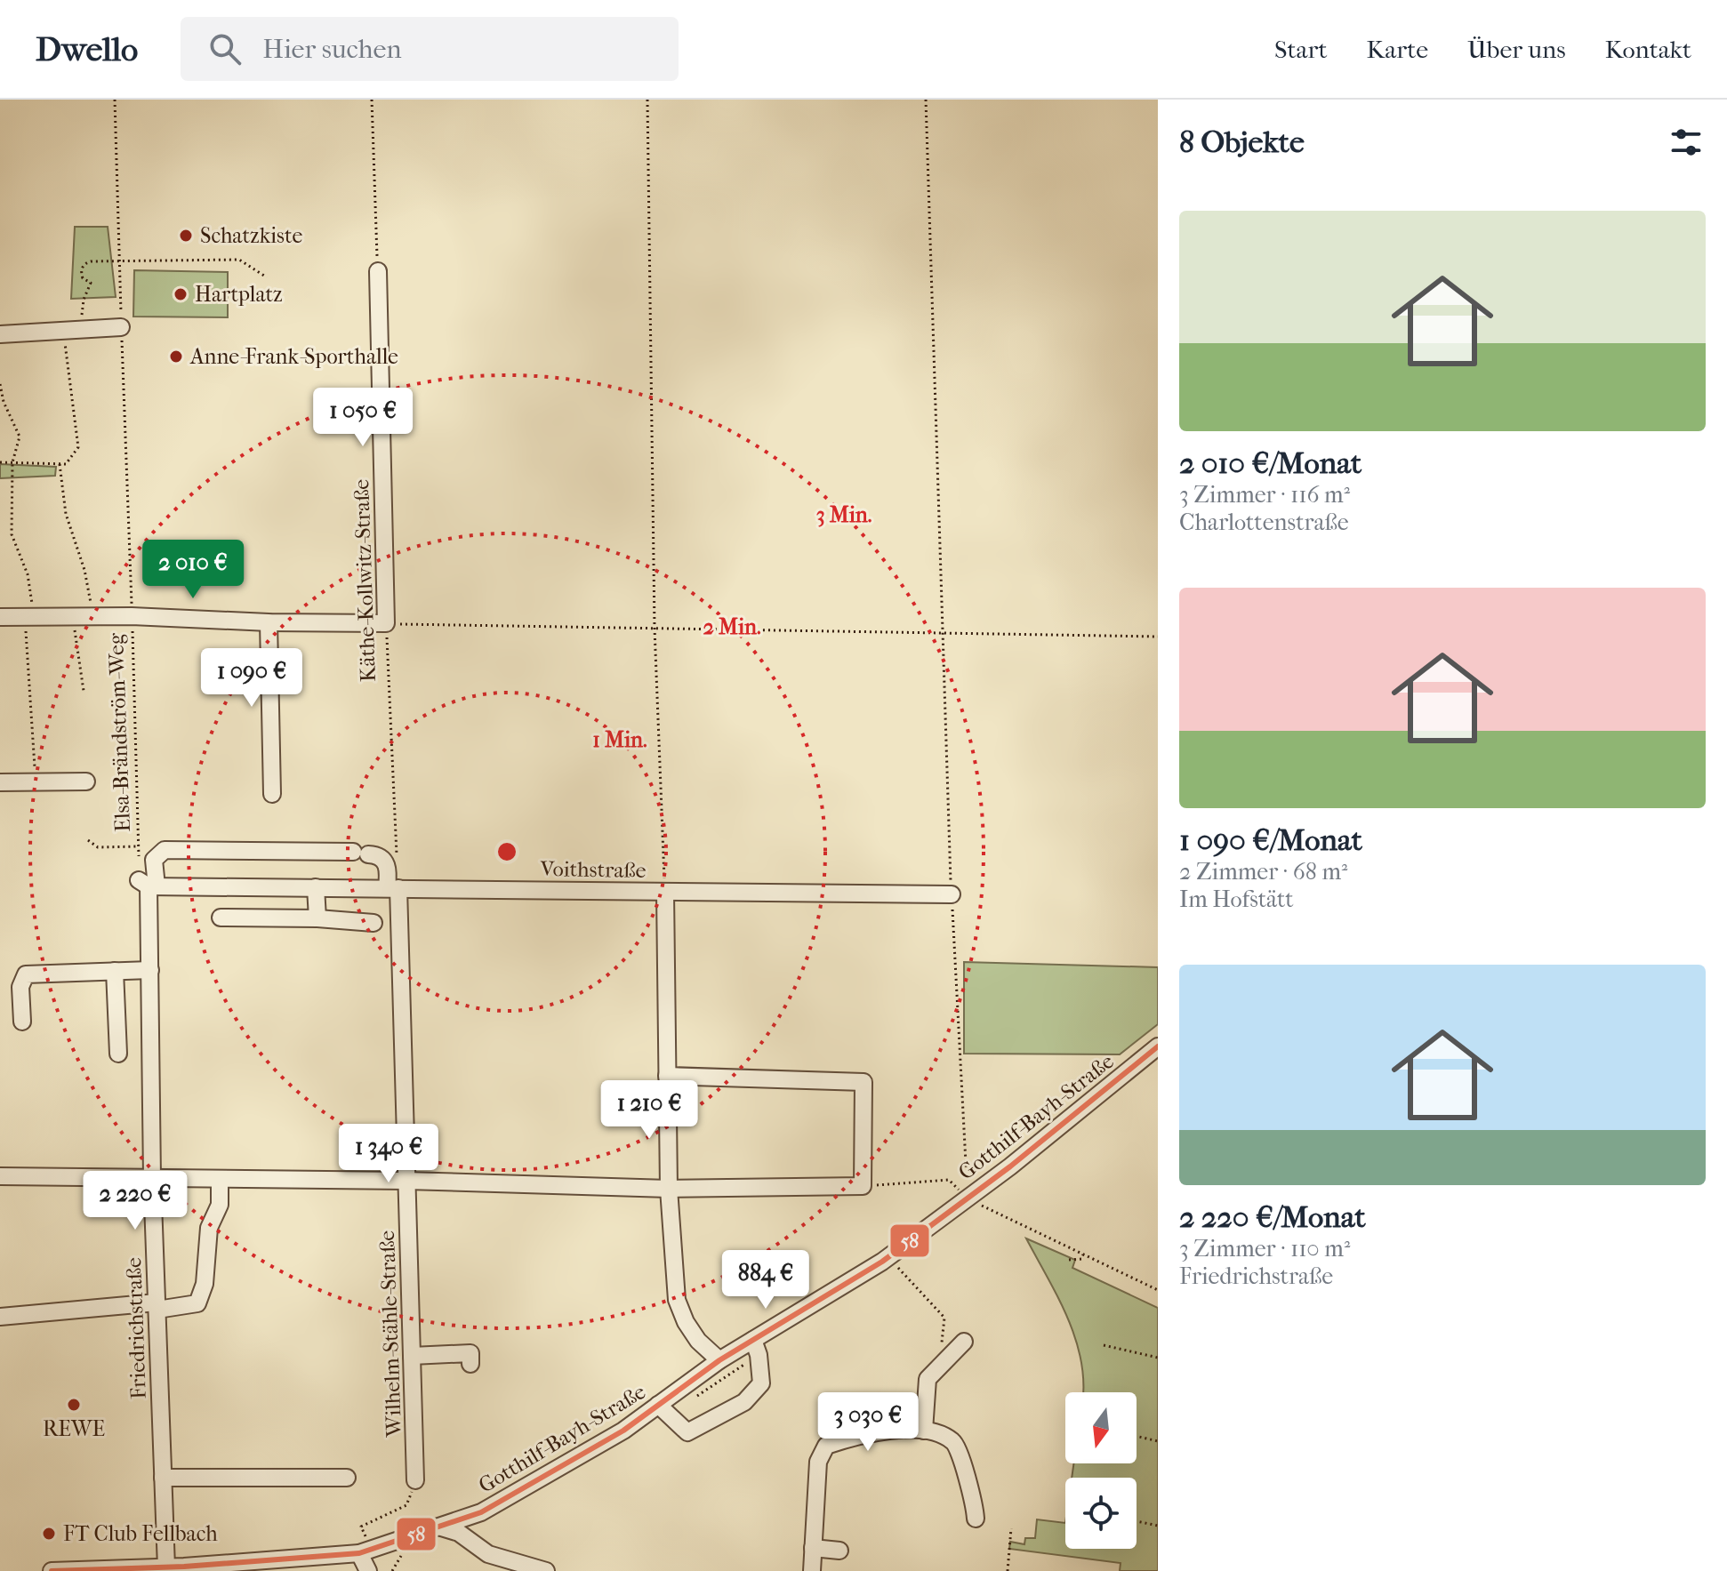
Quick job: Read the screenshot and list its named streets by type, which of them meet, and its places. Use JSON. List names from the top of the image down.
{
  "streets": {
    "street": [
      "Käthe-Kollwitz-Straße",
      "Voithstraße",
      "Gotthilf-Bayh-Straße",
      "Friedrichstraße",
      "Wilhelm-Stähle-Straße"
    ],
    "path": ["Elsa-Brändström-Weg"]
  },
  "crossings": [
    ["Elsa-Brändström-Weg", "Voithstraße"],
    ["Elsa-Brändström-Weg", "Friedrichstraße"],
    ["Voithstraße", "Friedrichstraße"],
    ["Voithstraße", "Wilhelm-Stähle-Straße"],
    ["Gotthilf-Bayh-Straße", "Friedrichstraße"],
    ["Friedrichstraße", "Wilhelm-Stähle-Straße"]
  ],
  "places": [
    "Schatzkiste",
    "Hartplatz",
    "Anne-Frank-Sporthalle",
    "REWE",
    "FT Club Fellbach"
  ],
  "lines": ["transit line 58"],
  "north": "bottom",
  "page": {
    "header": "Dwello",
    "search": "Hier suchen",
    "nav": [
      "Start",
      "Karte",
      "Über uns",
      "Kontakt"
    ],
    "heading": "8 Objekte",
    "list": [
      {
        "name": "2 010 €/Monat",
        "note": "3 Zimmer · 116 m² · Charlottenstraße"
      },
      {
        "name": "1 090 €/Monat",
        "note": "2 Zimmer · 68 m² · Im Hofstätt"
      },
      {
        "name": "2 220 €/Monat",
        "note": "3 Zimmer · 110 m² · Friedrichstraße"
      }
    ],
    "price": [
      "1 050 €",
      "2 010 €",
      "1 090 €",
      "1 210 €",
      "1 340 €",
      "2 220 €",
      "884 €",
      "3 030 €"
    ]
  },
  "rings": ["3 Min.", "2 Min.", "1 Min."]
}
